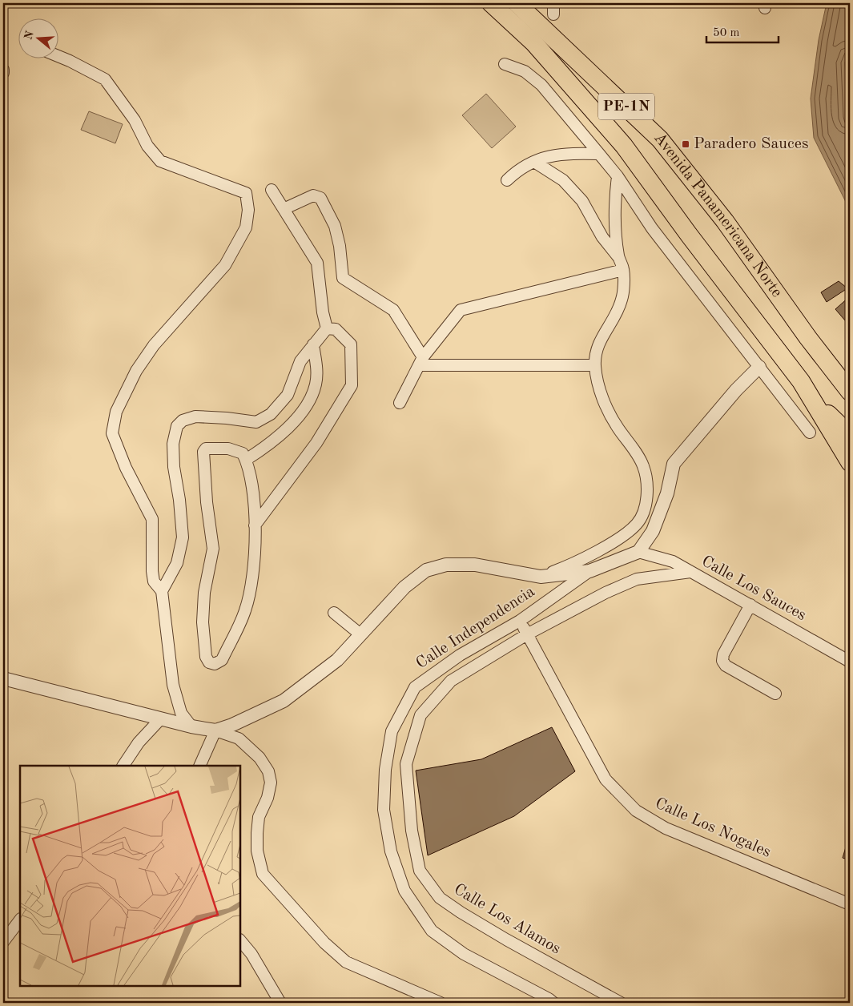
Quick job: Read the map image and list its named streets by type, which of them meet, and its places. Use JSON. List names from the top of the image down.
{
  "streets": {
    "highway": ["PE-1N", "Avenida Panamericana Norte"],
    "street": [
      "Calle Los Sauces",
      "Calle Independencia",
      "Calle Los Nogales",
      "Calle Los Alamos"
    ]
  },
  "crossings": [
    ["Calle Los Sauces", "Calle Independencia"],
    ["Calle Los Sauces", "Calle Los Alamos"],
    ["Calle Independencia", "Calle Los Nogales"],
    ["Calle Los Nogales", "Calle Los Alamos"]
  ],
  "places": {
    "transit": ["Paradero Sauces"]
  },
  "scale_bar": "50 m",
  "north": "left"
}
